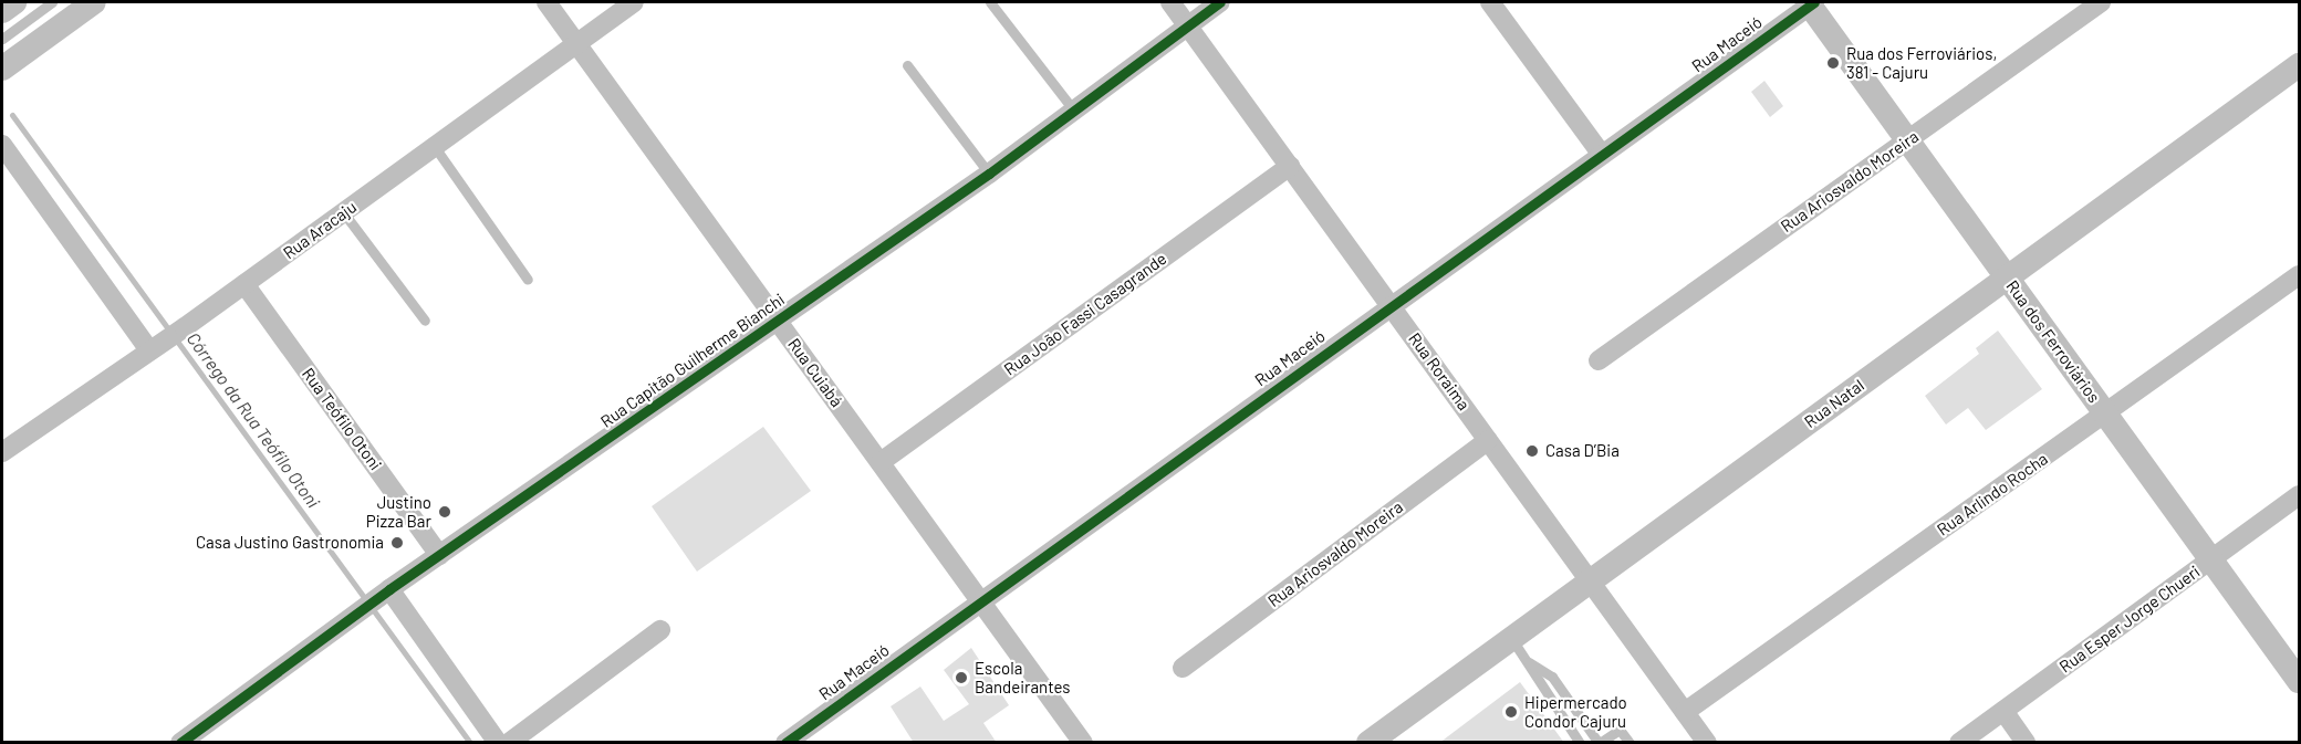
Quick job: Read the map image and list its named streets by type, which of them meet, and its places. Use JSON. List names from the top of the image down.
{
  "streets": {
    "street": [
      "Rua Maceió",
      "Rua Ariosvaldo Moreira",
      "Rua Aracaju",
      "Rua João Fassi Casagrande",
      "Rua dos Ferroviários",
      "Rua Capitão Guilherme Bianchi",
      "Rua Roraima",
      "Rua Cuiabá",
      "Rua Natal",
      "Rua Teófilo Otoni",
      "Rua Arlindo Rocha",
      "Rua Esper Jorge Chueri"
    ]
  },
  "crossings": [
    ["Rua Maceió", "Rua dos Ferroviários"],
    ["Rua Maceió", "Rua Roraima"],
    ["Rua Maceió", "Rua Cuiabá"],
    ["Rua Ariosvaldo Moreira", "Rua dos Ferroviários"],
    ["Rua Ariosvaldo Moreira", "Rua Roraima"],
    ["Rua Aracaju", "Rua Cuiabá"],
    ["Rua Aracaju", "Rua Teófilo Otoni"],
    ["Rua João Fassi Casagrande", "Rua Roraima"],
    ["Rua João Fassi Casagrande", "Rua Cuiabá"],
    ["Rua dos Ferroviários", "Rua Natal"],
    ["Rua dos Ferroviários", "Rua Arlindo Rocha"],
    ["Rua dos Ferroviários", "Rua Esper Jorge Chueri"],
    ["Rua Capitão Guilherme Bianchi", "Rua Roraima"],
    ["Rua Capitão Guilherme Bianchi", "Rua Cuiabá"],
    ["Rua Capitão Guilherme Bianchi", "Rua Teófilo Otoni"],
    ["Rua Roraima", "Rua Natal"],
    ["Rua Roraima", "Rua Arlindo Rocha"]
  ],
  "water": ["Córrego da Rua Teófilo Otoni"],
  "places": [
    "Rua dos Ferroviários, 381 - Cajuru",
    "Casa D’Bia",
    "Justino Pizza Bar",
    "Casa Justino Gastronomia",
    "Escola Bandeirantes",
    "Hipermercado Condor Cajuru"
  ]
}
